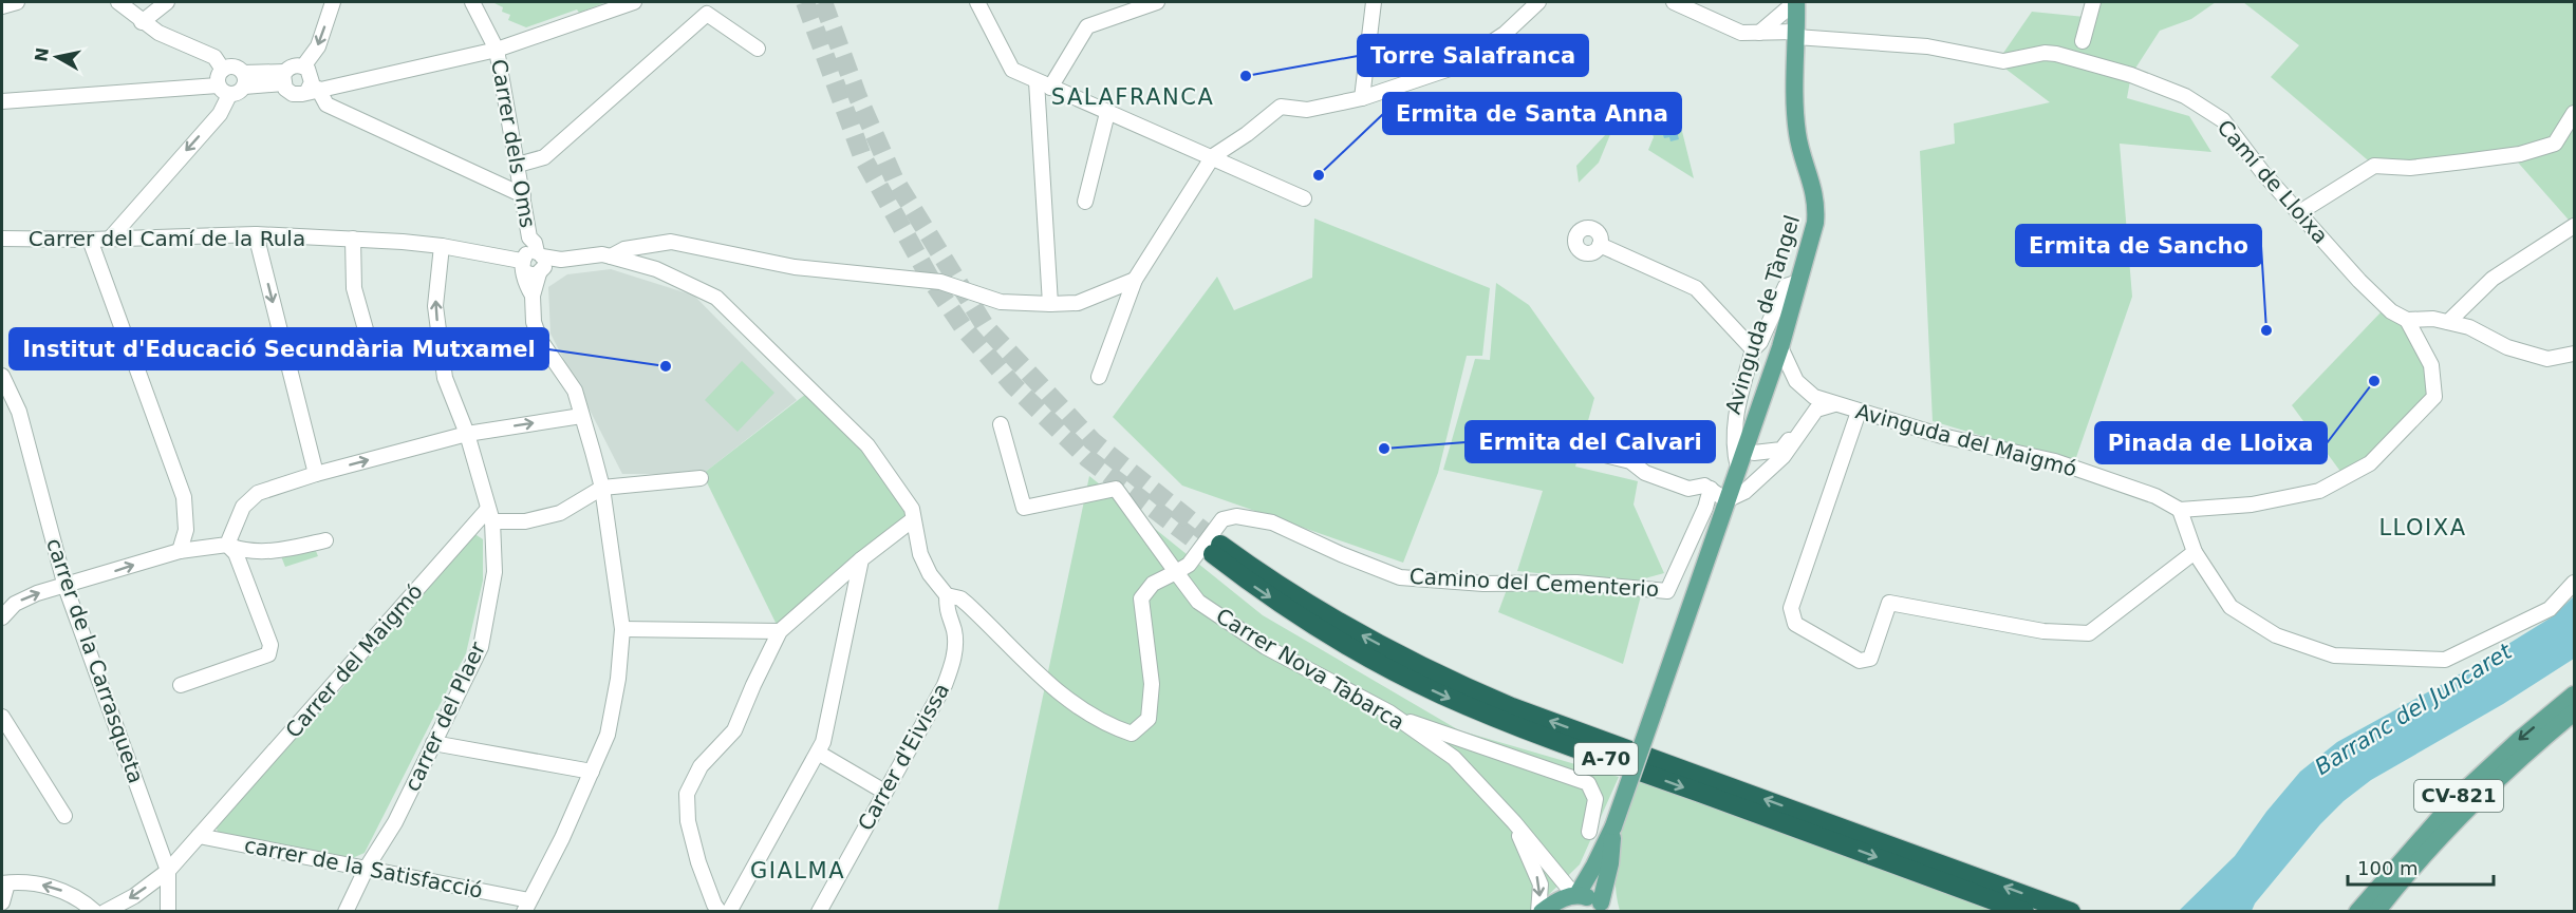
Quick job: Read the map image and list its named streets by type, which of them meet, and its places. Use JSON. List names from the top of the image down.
{
  "streets": {
    "highway": ["A-70"],
    "main road": ["Avinguda de Tàngel", "CV-821"],
    "street": [
      "Carrer dels Oms",
      "Camí de Lloixa",
      "Carrer del Camí de la Rula",
      "Avinguda del Maigmó",
      "Camino del Cementerio",
      "carrer de la Carrasqueta",
      "Carrer del Maigmó",
      "Carrer Nova Tabarca",
      "carrer del Plaer",
      "Carrer d'Eivissa",
      "carrer de la Satisfacció"
    ]
  },
  "crossings": [
    ["Carrer dels Oms", "Carrer del Camí de la Rula"],
    ["Camí de Lloixa", "Avinguda de Tàngel"],
    ["Avinguda de Tàngel", "Avinguda del Maigmó"],
    ["Camino del Cementerio", "Carrer Nova Tabarca"],
    ["carrer de la Carrasqueta", "Carrer del Maigmó"],
    ["Carrer del Maigmó", "carrer del Plaer"],
    ["Carrer del Maigmó", "carrer de la Satisfacció"],
    ["carrer del Plaer", "carrer de la Satisfacció"]
  ],
  "districts": ["SALAFRANCA", "LLOIXA", "GIALMA"],
  "water": ["Barranc del Juncaret"],
  "places": [
    "Torre Salafranca",
    "Ermita de Santa Anna",
    "Ermita de Sancho",
    "Institut d'Educació Secundària Mutxamel",
    "Pinada de Lloixa",
    "Ermita del Calvari"
  ],
  "scale_bar": "100 m",
  "north": "left"
}
